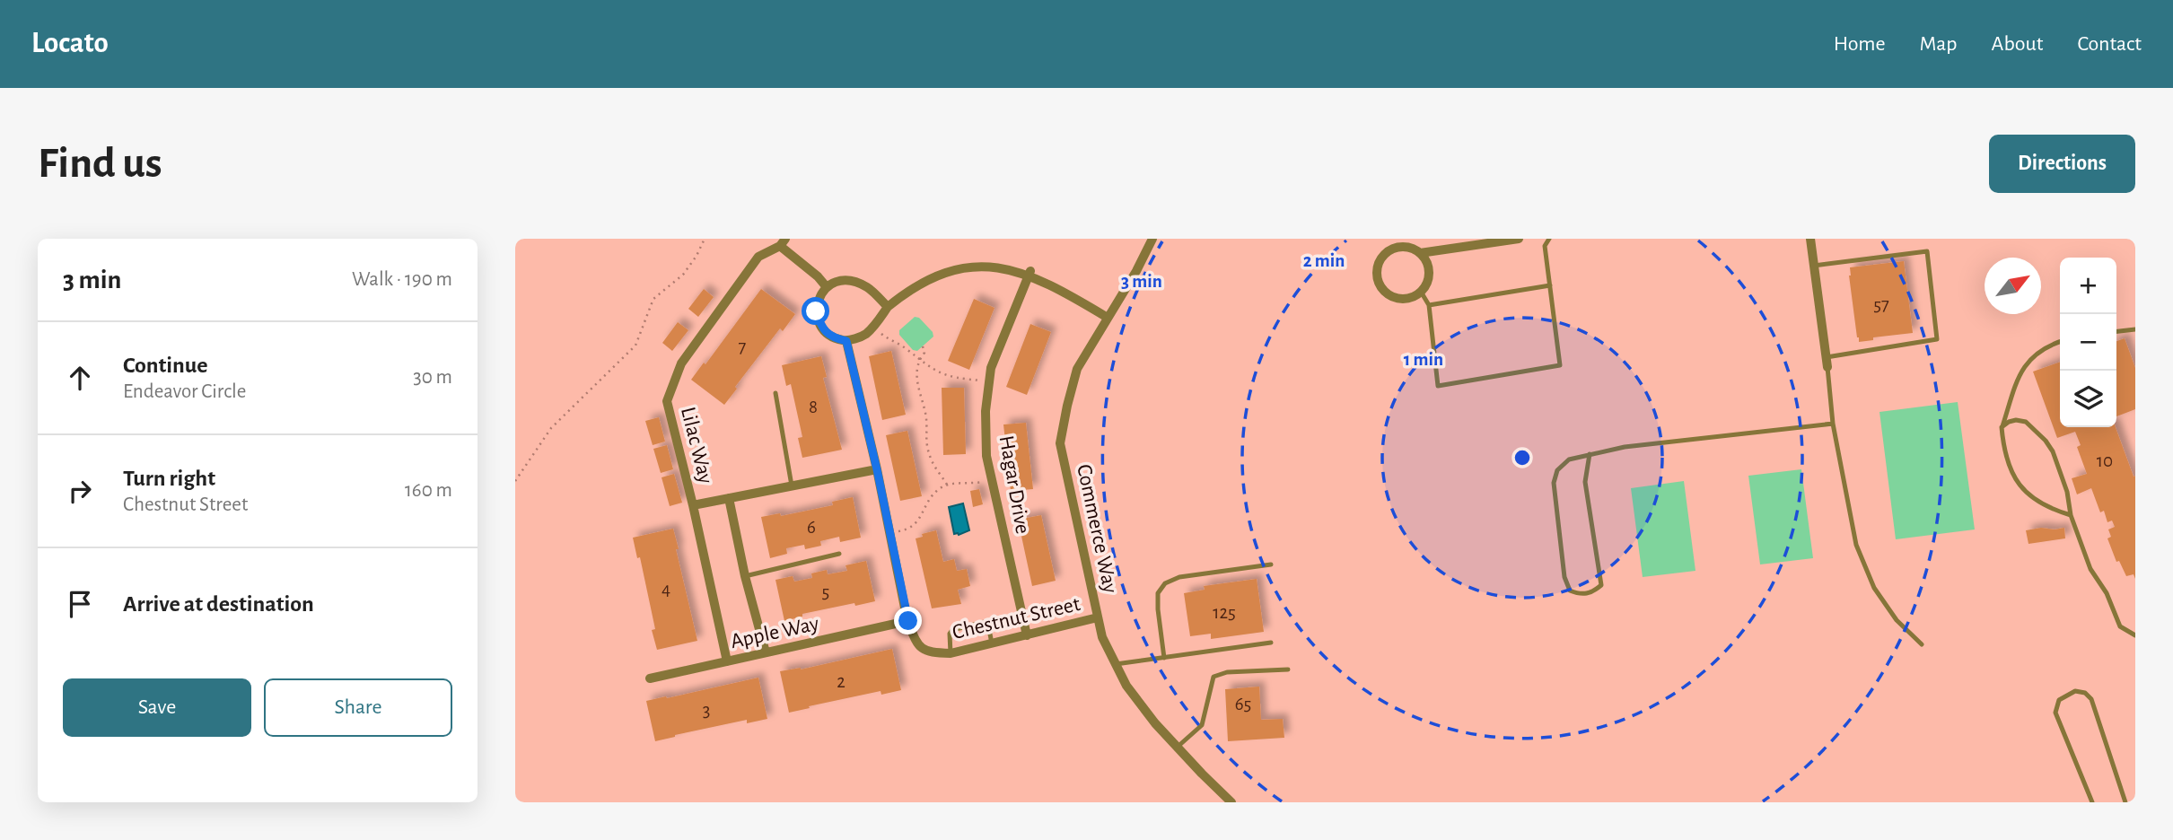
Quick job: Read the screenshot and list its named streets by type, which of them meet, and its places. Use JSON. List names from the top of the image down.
{
  "streets": {
    "street": [
      "Lilac Way",
      "Hagar Drive",
      "Commerce Way",
      "Chestnut Street",
      "Apple Way"
    ]
  },
  "crossings": [
    ["Lilac Way", "Apple Way"],
    ["Hagar Drive", "Chestnut Street"],
    ["Commerce Way", "Chestnut Street"],
    ["Chestnut Street", "Apple Way"]
  ],
  "house_numbers": [
    "57",
    "7",
    "8",
    "10",
    "6",
    "4",
    "5",
    "125",
    "2",
    "65",
    "3"
  ],
  "north": "top right",
  "page": {
    "header": "Locato",
    "nav": [
      "Home",
      "Map",
      "About",
      "Contact"
    ],
    "buttons": [
      "Directions",
      ["Save", "Share"]
    ],
    "title": "Find us",
    "heading": ["3 min", "Walk · 190 m"],
    "map_buttons": ["+", "−"],
    "list": [
      ["Continue", "Endeavor Circle", "30 m"],
      ["Turn right", "Chestnut Street", "160 m"],
      "Arrive at destination"
    ]
  },
  "rings": ["2 min", "3 min", "1 min"]
}
